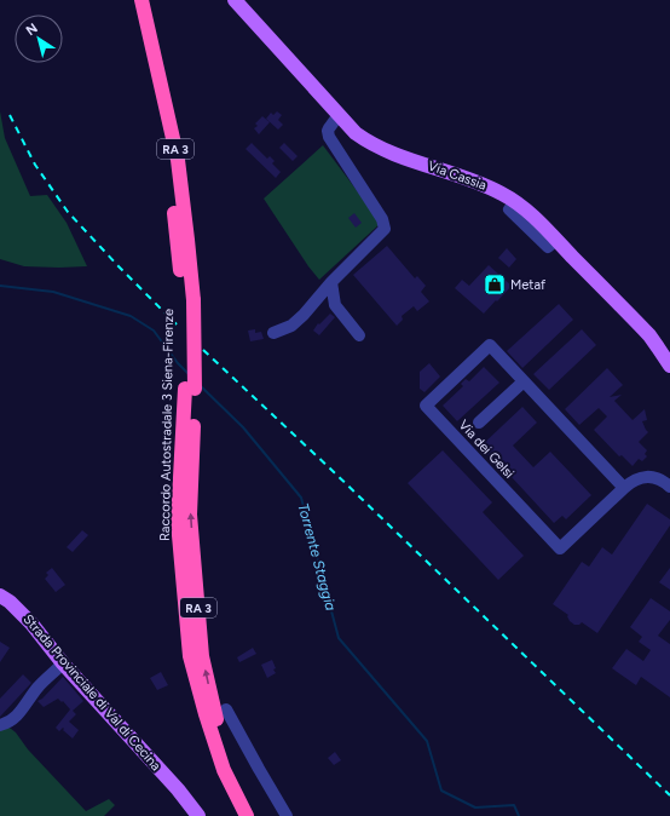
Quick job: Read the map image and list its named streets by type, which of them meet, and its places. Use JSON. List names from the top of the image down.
{
  "streets": {
    "highway": ["RA 3", "Raccordo Autostradale 3 Siena-Firenze"],
    "main road": ["Via Cassia", "Strada Provinciale di Val di Cecina"],
    "street": ["Via dei Gelsi"]
  },
  "water": ["Torrente Staggia"],
  "places": {
    "shop": ["Metaf"]
  },
  "north": "top left"
}
